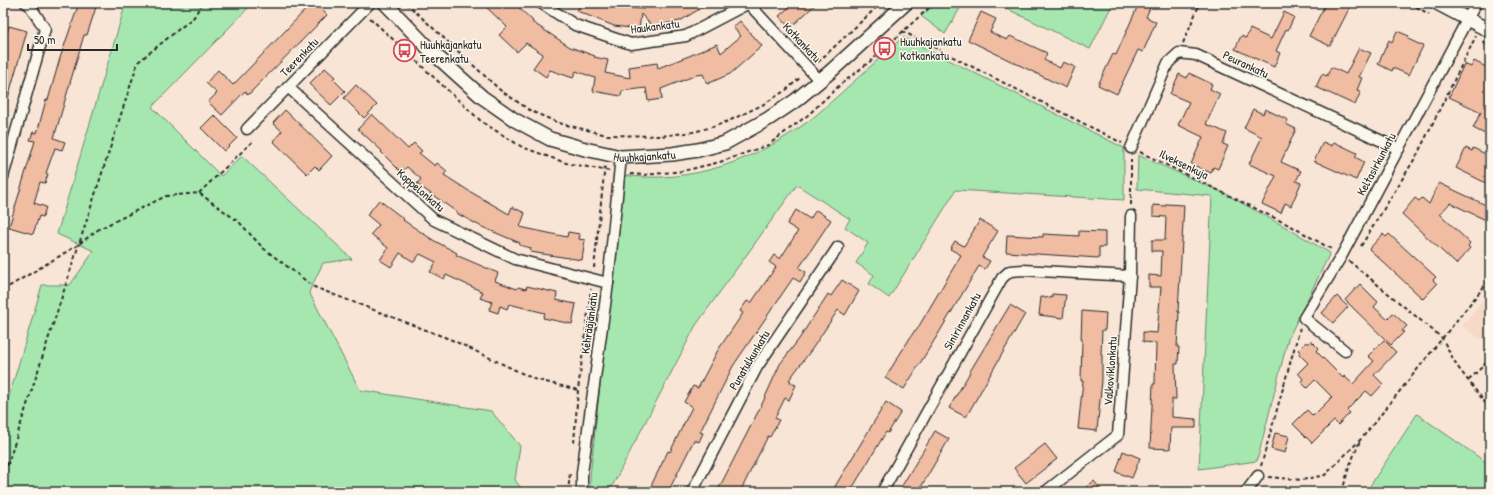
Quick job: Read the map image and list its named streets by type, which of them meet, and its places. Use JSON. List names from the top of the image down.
{
  "streets": {
    "street": [
      "Haukankatu",
      "Kotkankatu",
      "Teerenkatu",
      "Peurankatu",
      "Huuhkajankatu",
      "Keltasirkunkatu",
      "Koppelonkatu",
      "Sinirinnankatu",
      "Kehrääjänkatu",
      "Punatulkunkatu",
      "Valkoviklonkatu"
    ],
    "path": ["Ilveksenkuja"]
  },
  "crossings": [
    ["Haukankatu", "Kotkankatu"],
    ["Kotkankatu", "Huuhkajankatu"],
    ["Teerenkatu", "Koppelonkatu"],
    ["Peurankatu", "Keltasirkunkatu"],
    ["Huuhkajankatu", "Kehrääjänkatu"],
    ["Ilveksenkuja", "Keltasirkunkatu"],
    ["Koppelonkatu", "Kehrääjänkatu"],
    ["Sinirinnankatu", "Valkoviklonkatu"]
  ],
  "places": {
    "bus stop": ["Huuhkajankatu Kotkankatu", "Huuhkajankatu Teerenkatu"]
  },
  "scale_bar": "50 m"
}
